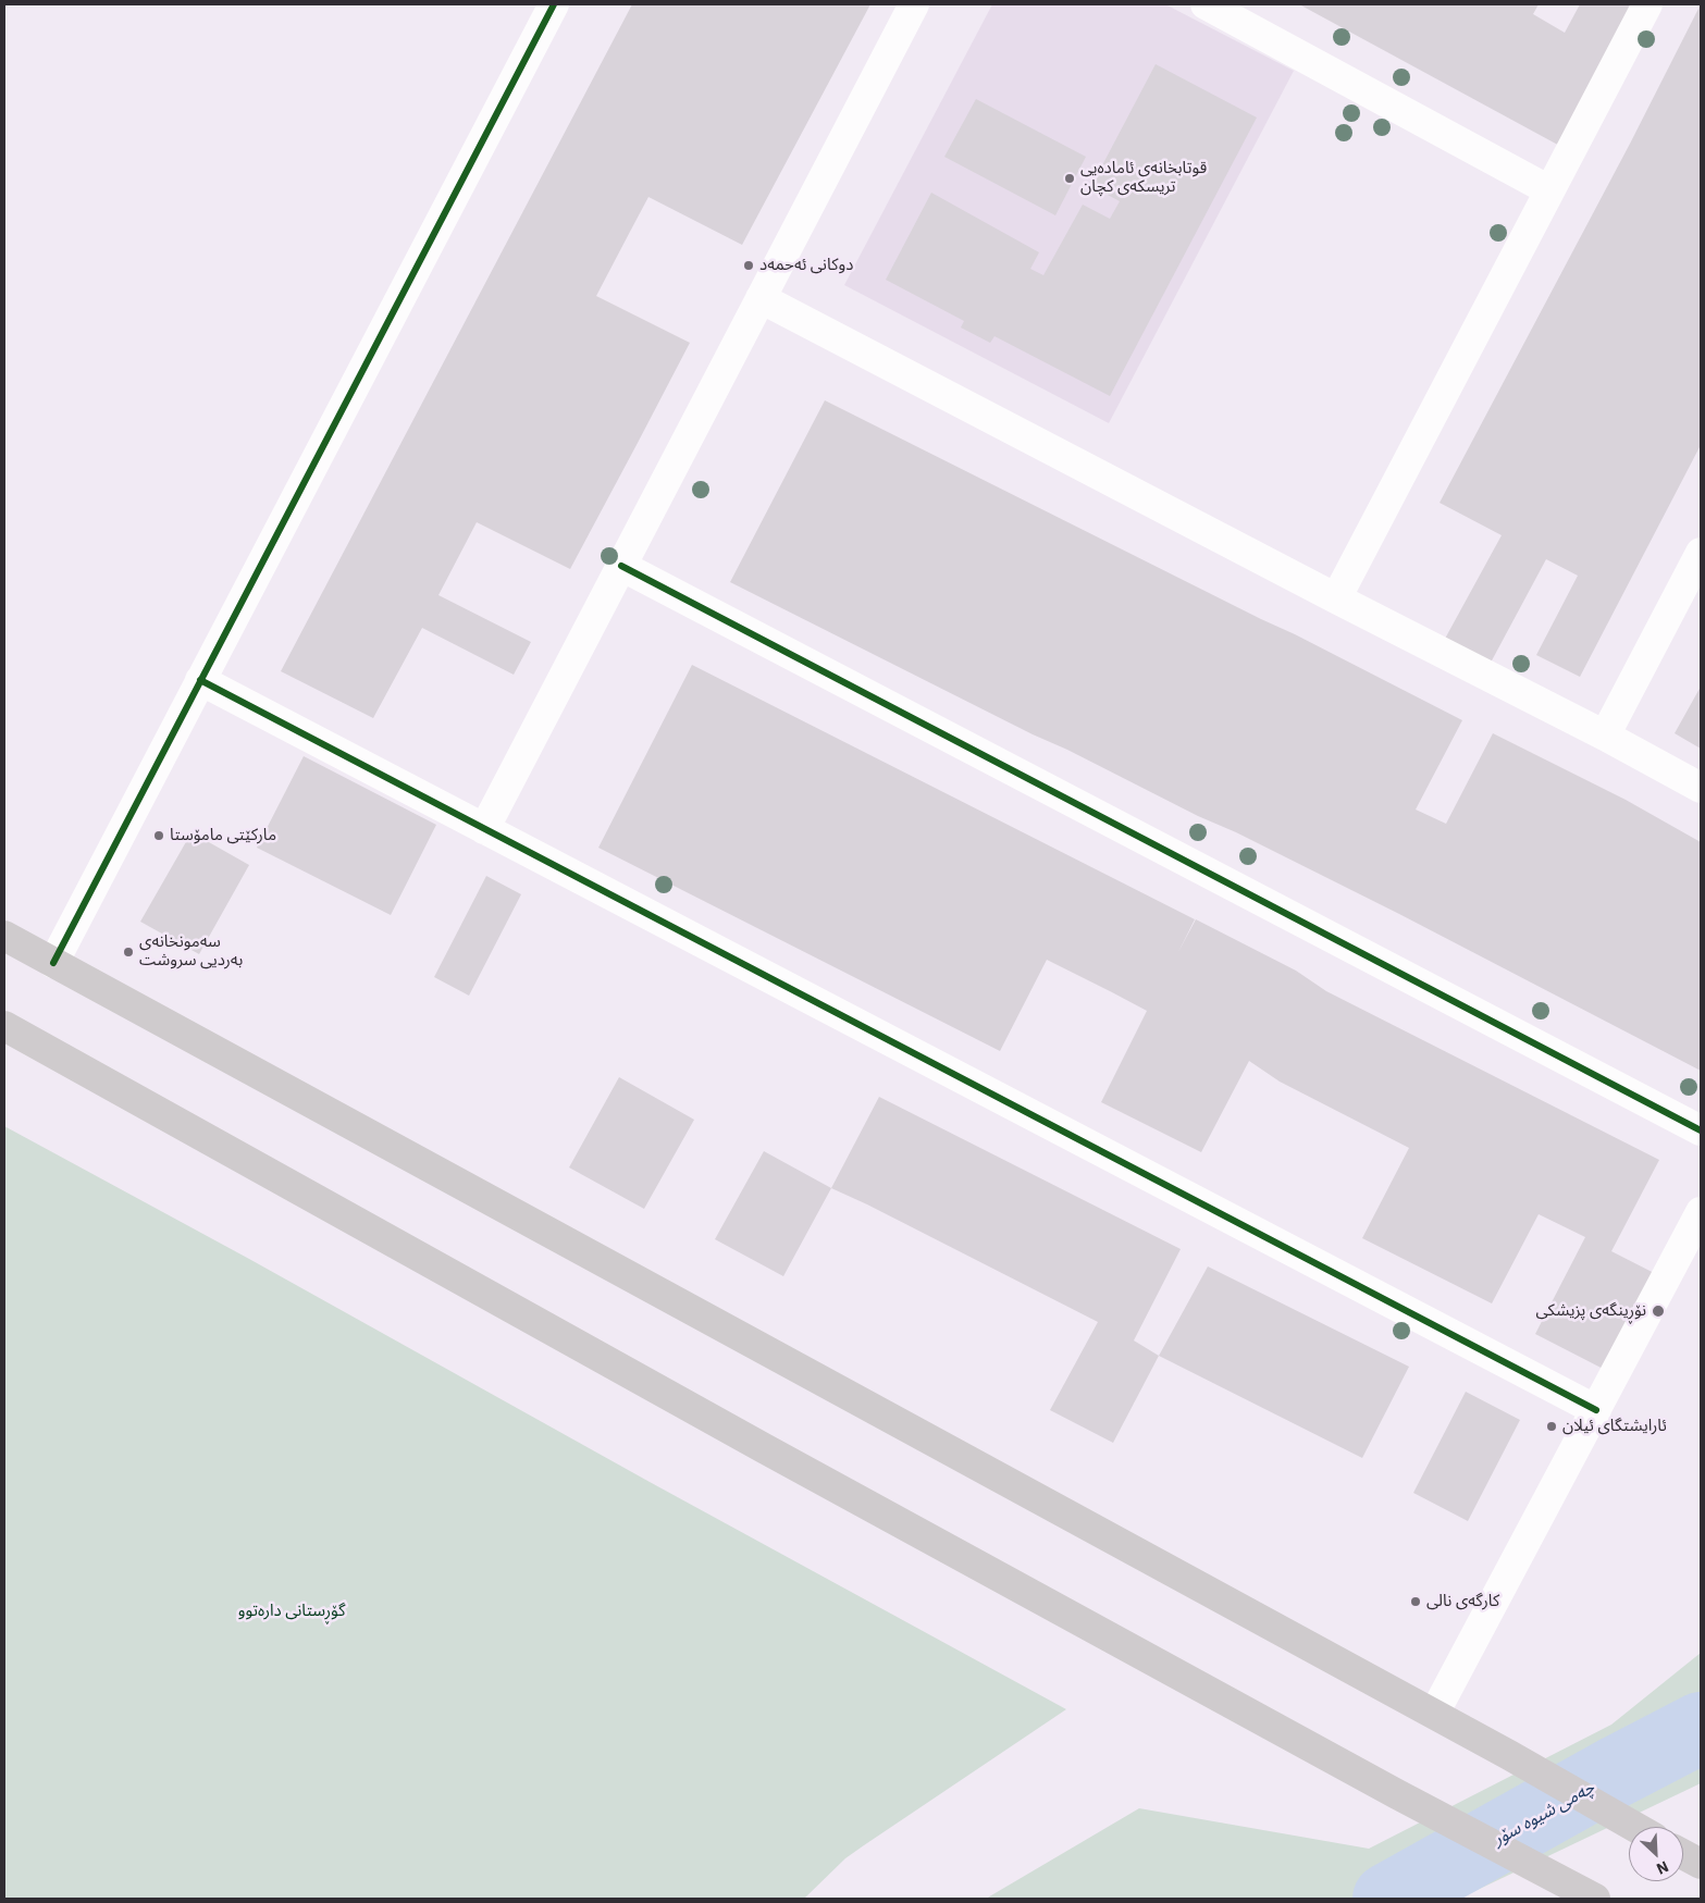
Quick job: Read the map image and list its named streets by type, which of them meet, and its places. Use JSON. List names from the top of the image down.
{
  "water": ["چەمی شیوە سۆر"],
  "parks": ["گۆڕستانی دارەتوو"],
  "places": [
    "قوتابخانەی ئامادەیی تریسکەی کچان",
    "دوکانی ئەحمەد",
    "مارکێتی مامۆستا",
    "سەمونخانەی بەردیی سروشت",
    "نۆڕینگەی پزیشکی",
    "ئارایشتگای ئیلان",
    "کارگەی نالی"
  ],
  "north": "bottom right"
}
